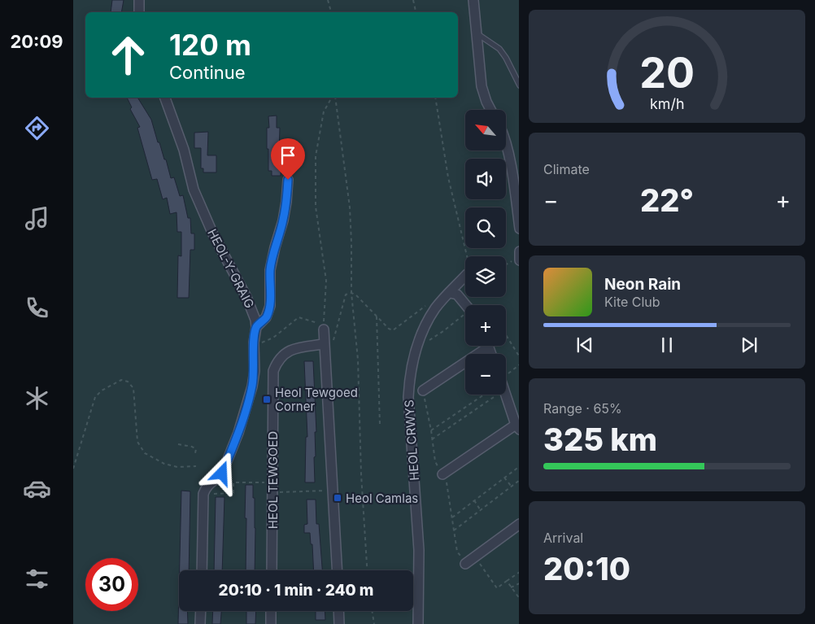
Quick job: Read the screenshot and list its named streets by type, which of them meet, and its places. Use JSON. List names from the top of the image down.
{
  "streets": {
    "street": ["HEOL-Y-GRAIG", "HEOL CRWYS", "HEOL TEWGOED"]
  },
  "places": {
    "transit": ["Heol Tewgoed Corner", "Heol Camlas"]
  },
  "north": "top left",
  "page": {
    "tabs": "20:09",
    "turn": ["120 m", "Continue"],
    "map_buttons": ["+", "−"],
    "tile": [
      "Climate",
      ["Range · 65%", "325 km"],
      ["Arrival", "20:10"]
    ],
    "heat": ["−", "22°", "+"],
    "song": ["Neon Rain", "Kite Club"],
    "limit": "30",
    "trip": "20:10 · 1 min · 240 m",
    "gauge": ["20", "km/h"]
  }
}
